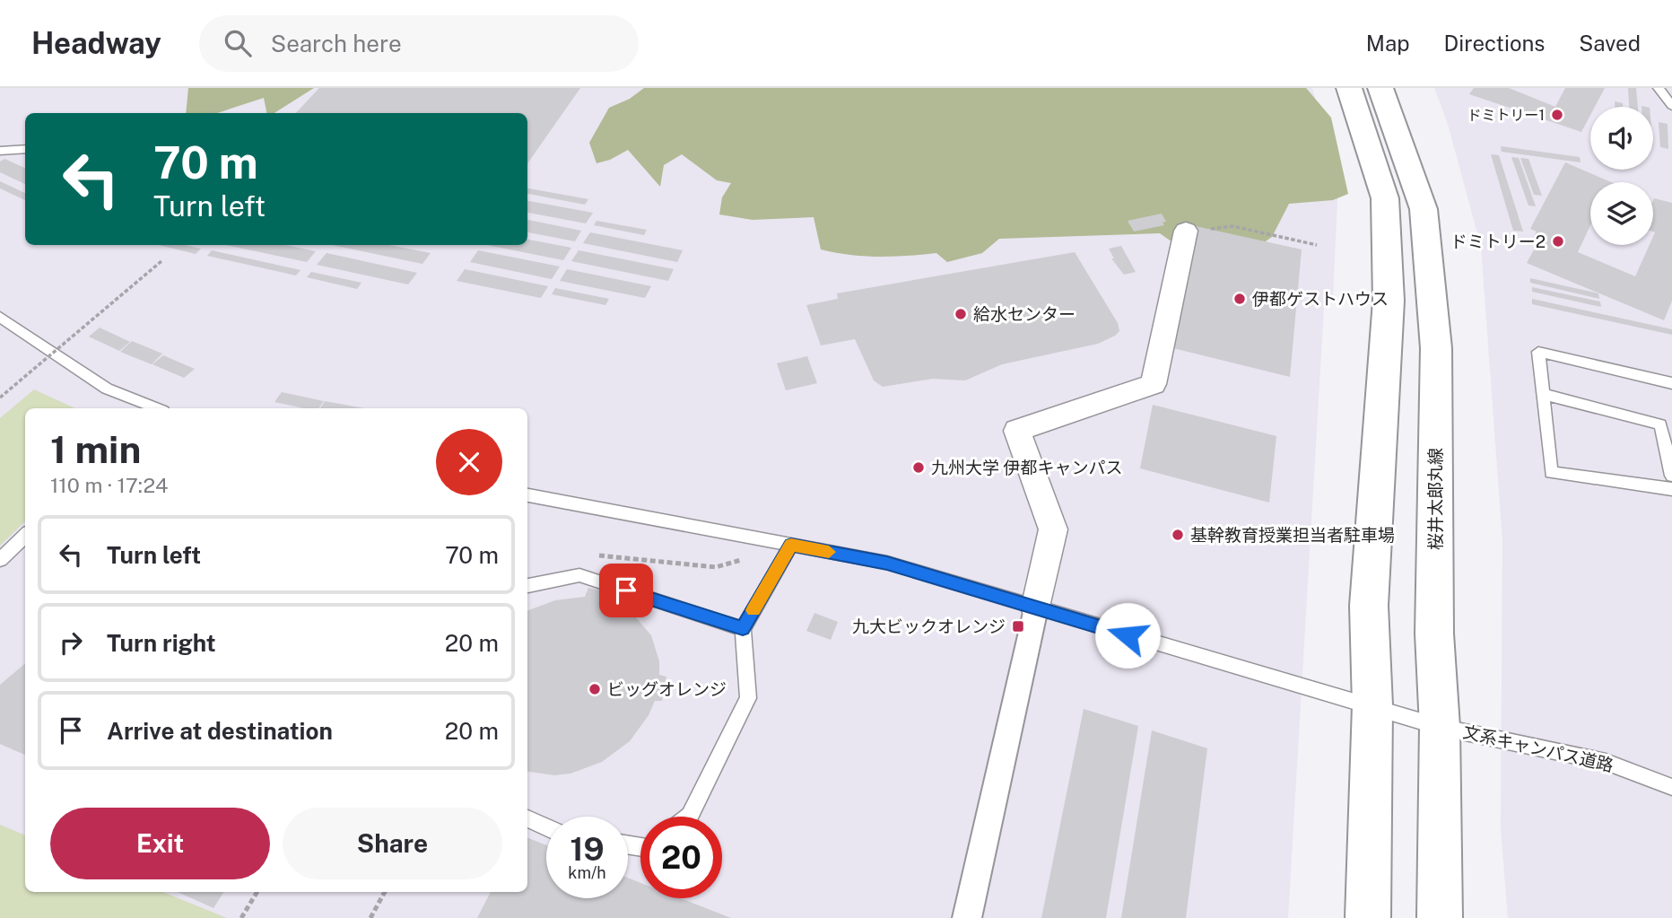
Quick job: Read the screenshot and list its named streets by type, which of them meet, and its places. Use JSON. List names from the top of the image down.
{
  "streets": {
    "main road": ["桜井太郎丸線"],
    "lane": ["文系キャンパス道路"]
  },
  "crossings": [
    ["桜井太郎丸線", "文系キャンパス道路"]
  ],
  "places": {
    "other": [
      "ドミトリー1",
      "ドミトリー2",
      "伊都ゲストハウス",
      "給水センター",
      "九州大学 伊都キャンパス",
      "基幹教育授業担当者駐車場",
      "ビッグオレンジ"
    ],
    "transit": ["九大ビックオレンジ"]
  },
  "page": {
    "header": "Headway",
    "search": "Search here",
    "nav": ["Map", "Directions", "Saved"],
    "turn": ["70 m", "Turn left"],
    "heading": ["1 min", "110 m · 17:24"],
    "list": [
      {
        "name": "Turn left",
        "value": "70 m"
      },
      {
        "name": "Turn right",
        "value": "20 m"
      },
      {
        "name": "Arrive at destination",
        "value": "20 m"
      }
    ],
    "buttons": ["Exit", "Share"],
    "speed": "19 km/h",
    "limit": "20"
  }
}
